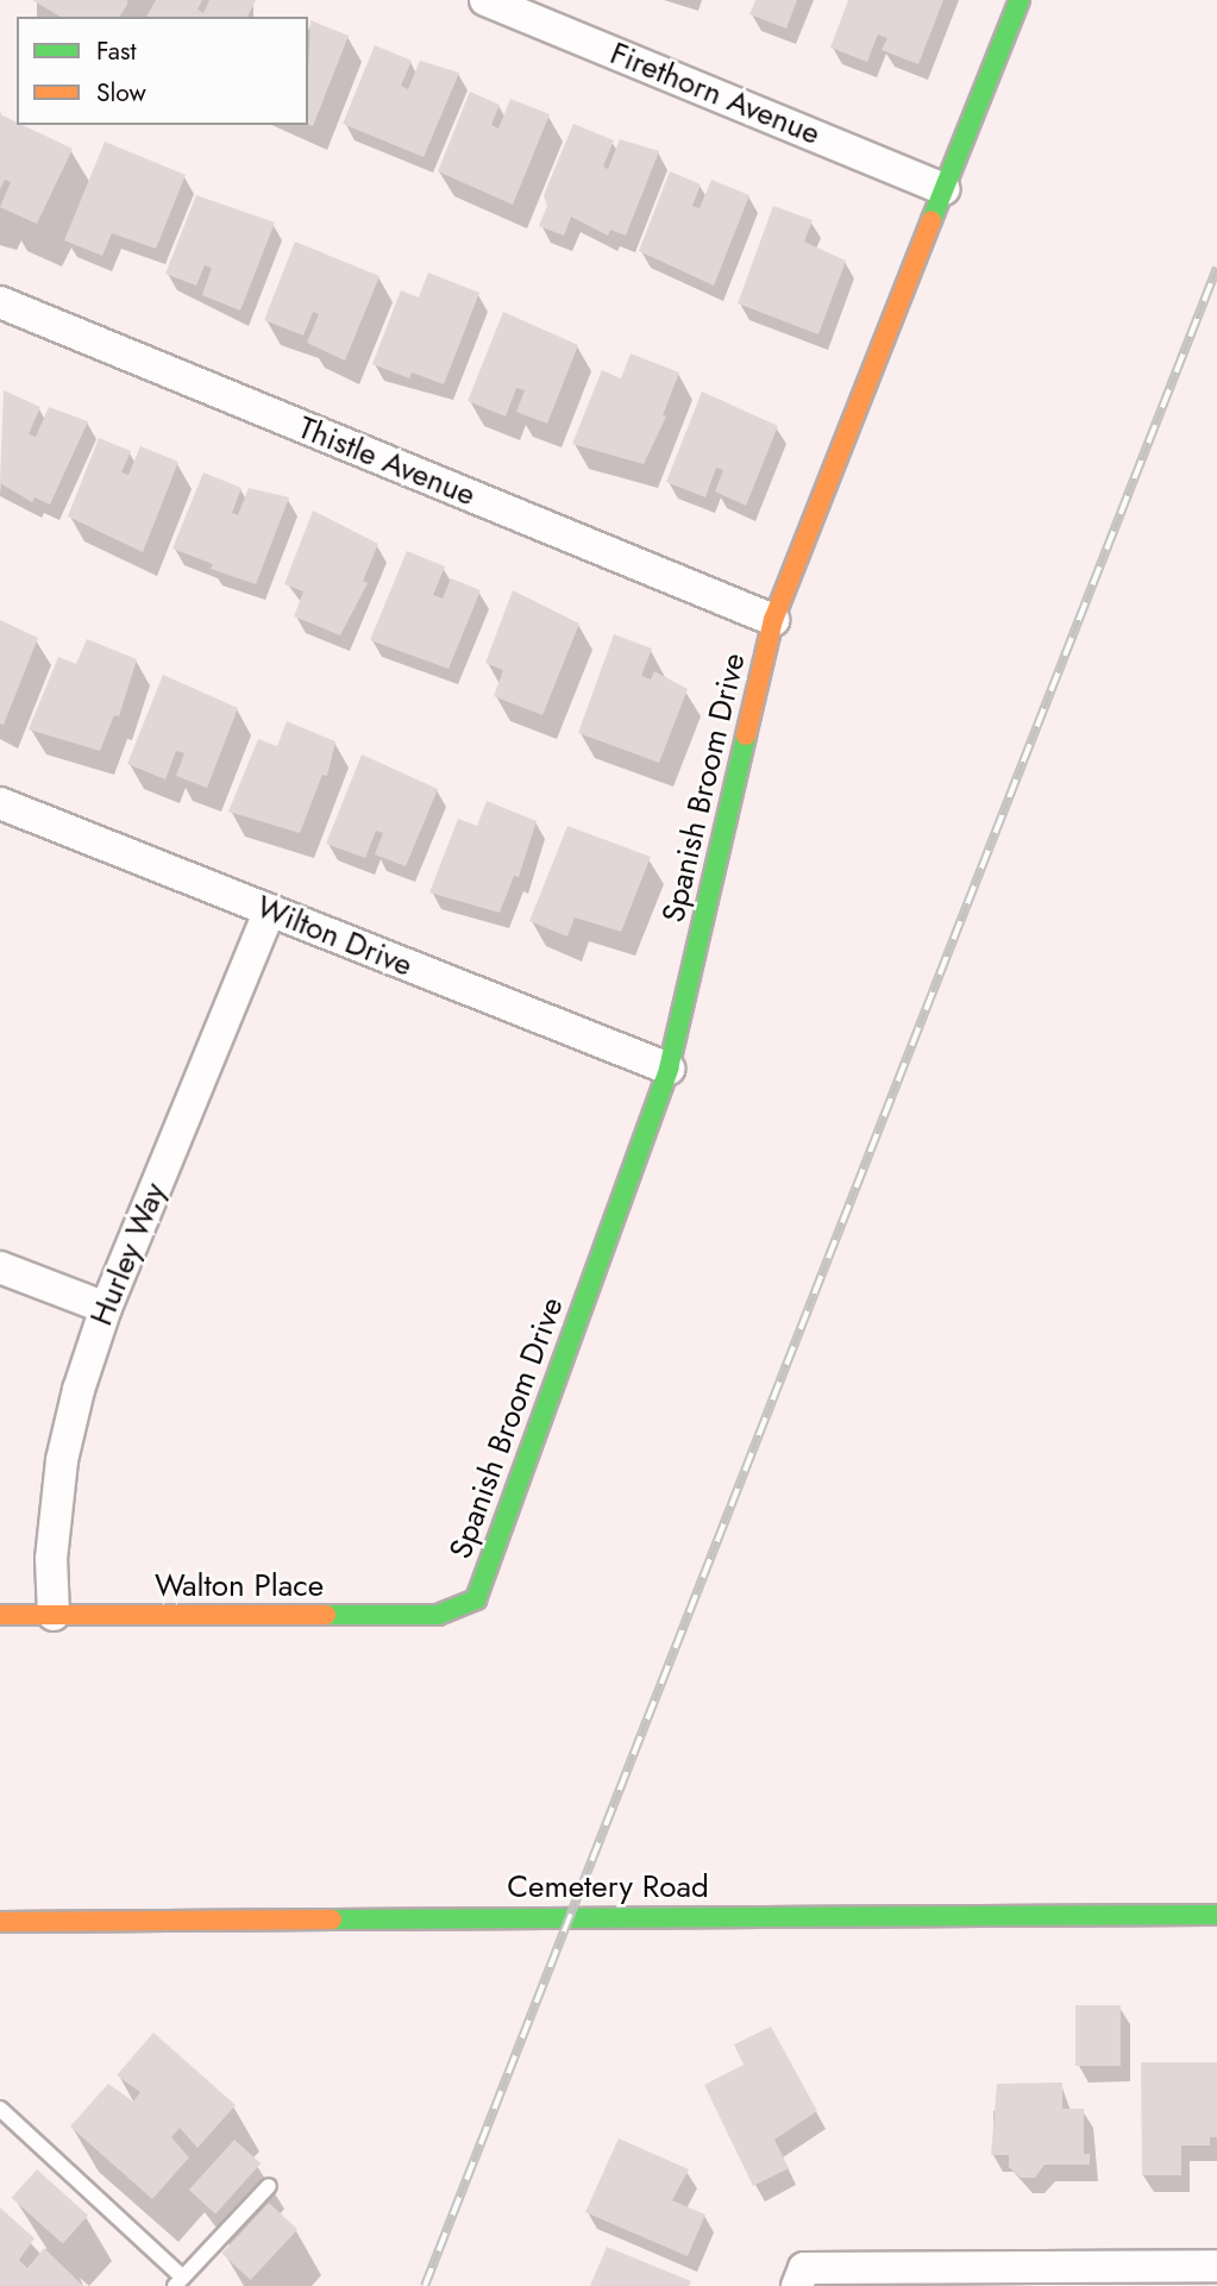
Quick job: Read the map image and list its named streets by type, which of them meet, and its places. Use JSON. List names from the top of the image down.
{
  "streets": {
    "street": [
      "Firethorn Avenue",
      "Thistle Avenue",
      "Spanish Broom Drive",
      "Wilton Drive",
      "Hurley Way",
      "Walton Place",
      "Cemetery Road"
    ]
  },
  "crossings": [
    ["Firethorn Avenue", "Spanish Broom Drive"],
    ["Thistle Avenue", "Spanish Broom Drive"],
    ["Spanish Broom Drive", "Wilton Drive"],
    ["Spanish Broom Drive", "Walton Place"],
    ["Wilton Drive", "Hurley Way"],
    ["Hurley Way", "Walton Place"]
  ],
  "legend": ["Fast", "Slow"]
}
